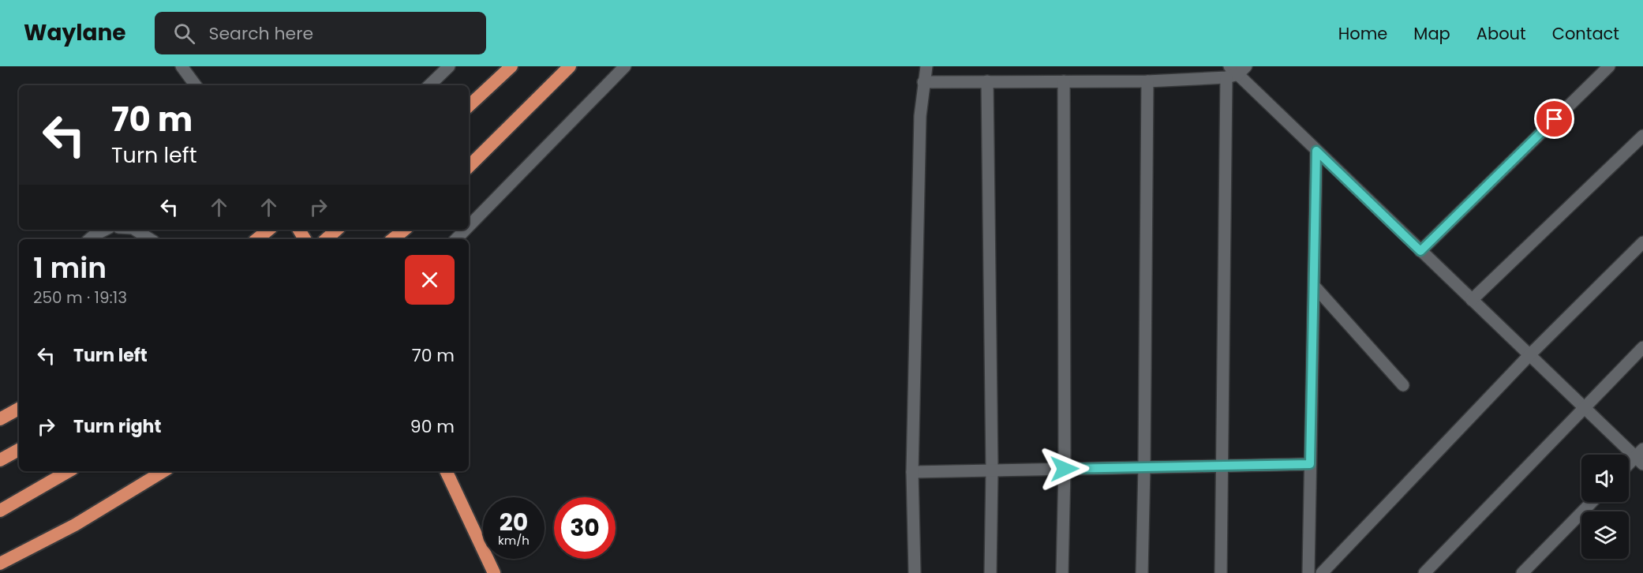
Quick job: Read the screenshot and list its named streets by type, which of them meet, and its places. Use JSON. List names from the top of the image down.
{
  "page": {
    "header": "Waylane",
    "search": "Search here",
    "nav": [
      "Home",
      "Map",
      "About",
      "Contact"
    ],
    "turn": ["70 m", "Turn left"],
    "heading": ["1 min", "250 m · 19:13"],
    "list": [
      {
        "name": "Turn left",
        "value": "70 m"
      },
      {
        "name": "Turn right",
        "value": "90 m"
      }
    ],
    "speed": "20 km/h",
    "limit": "30"
  }
}
